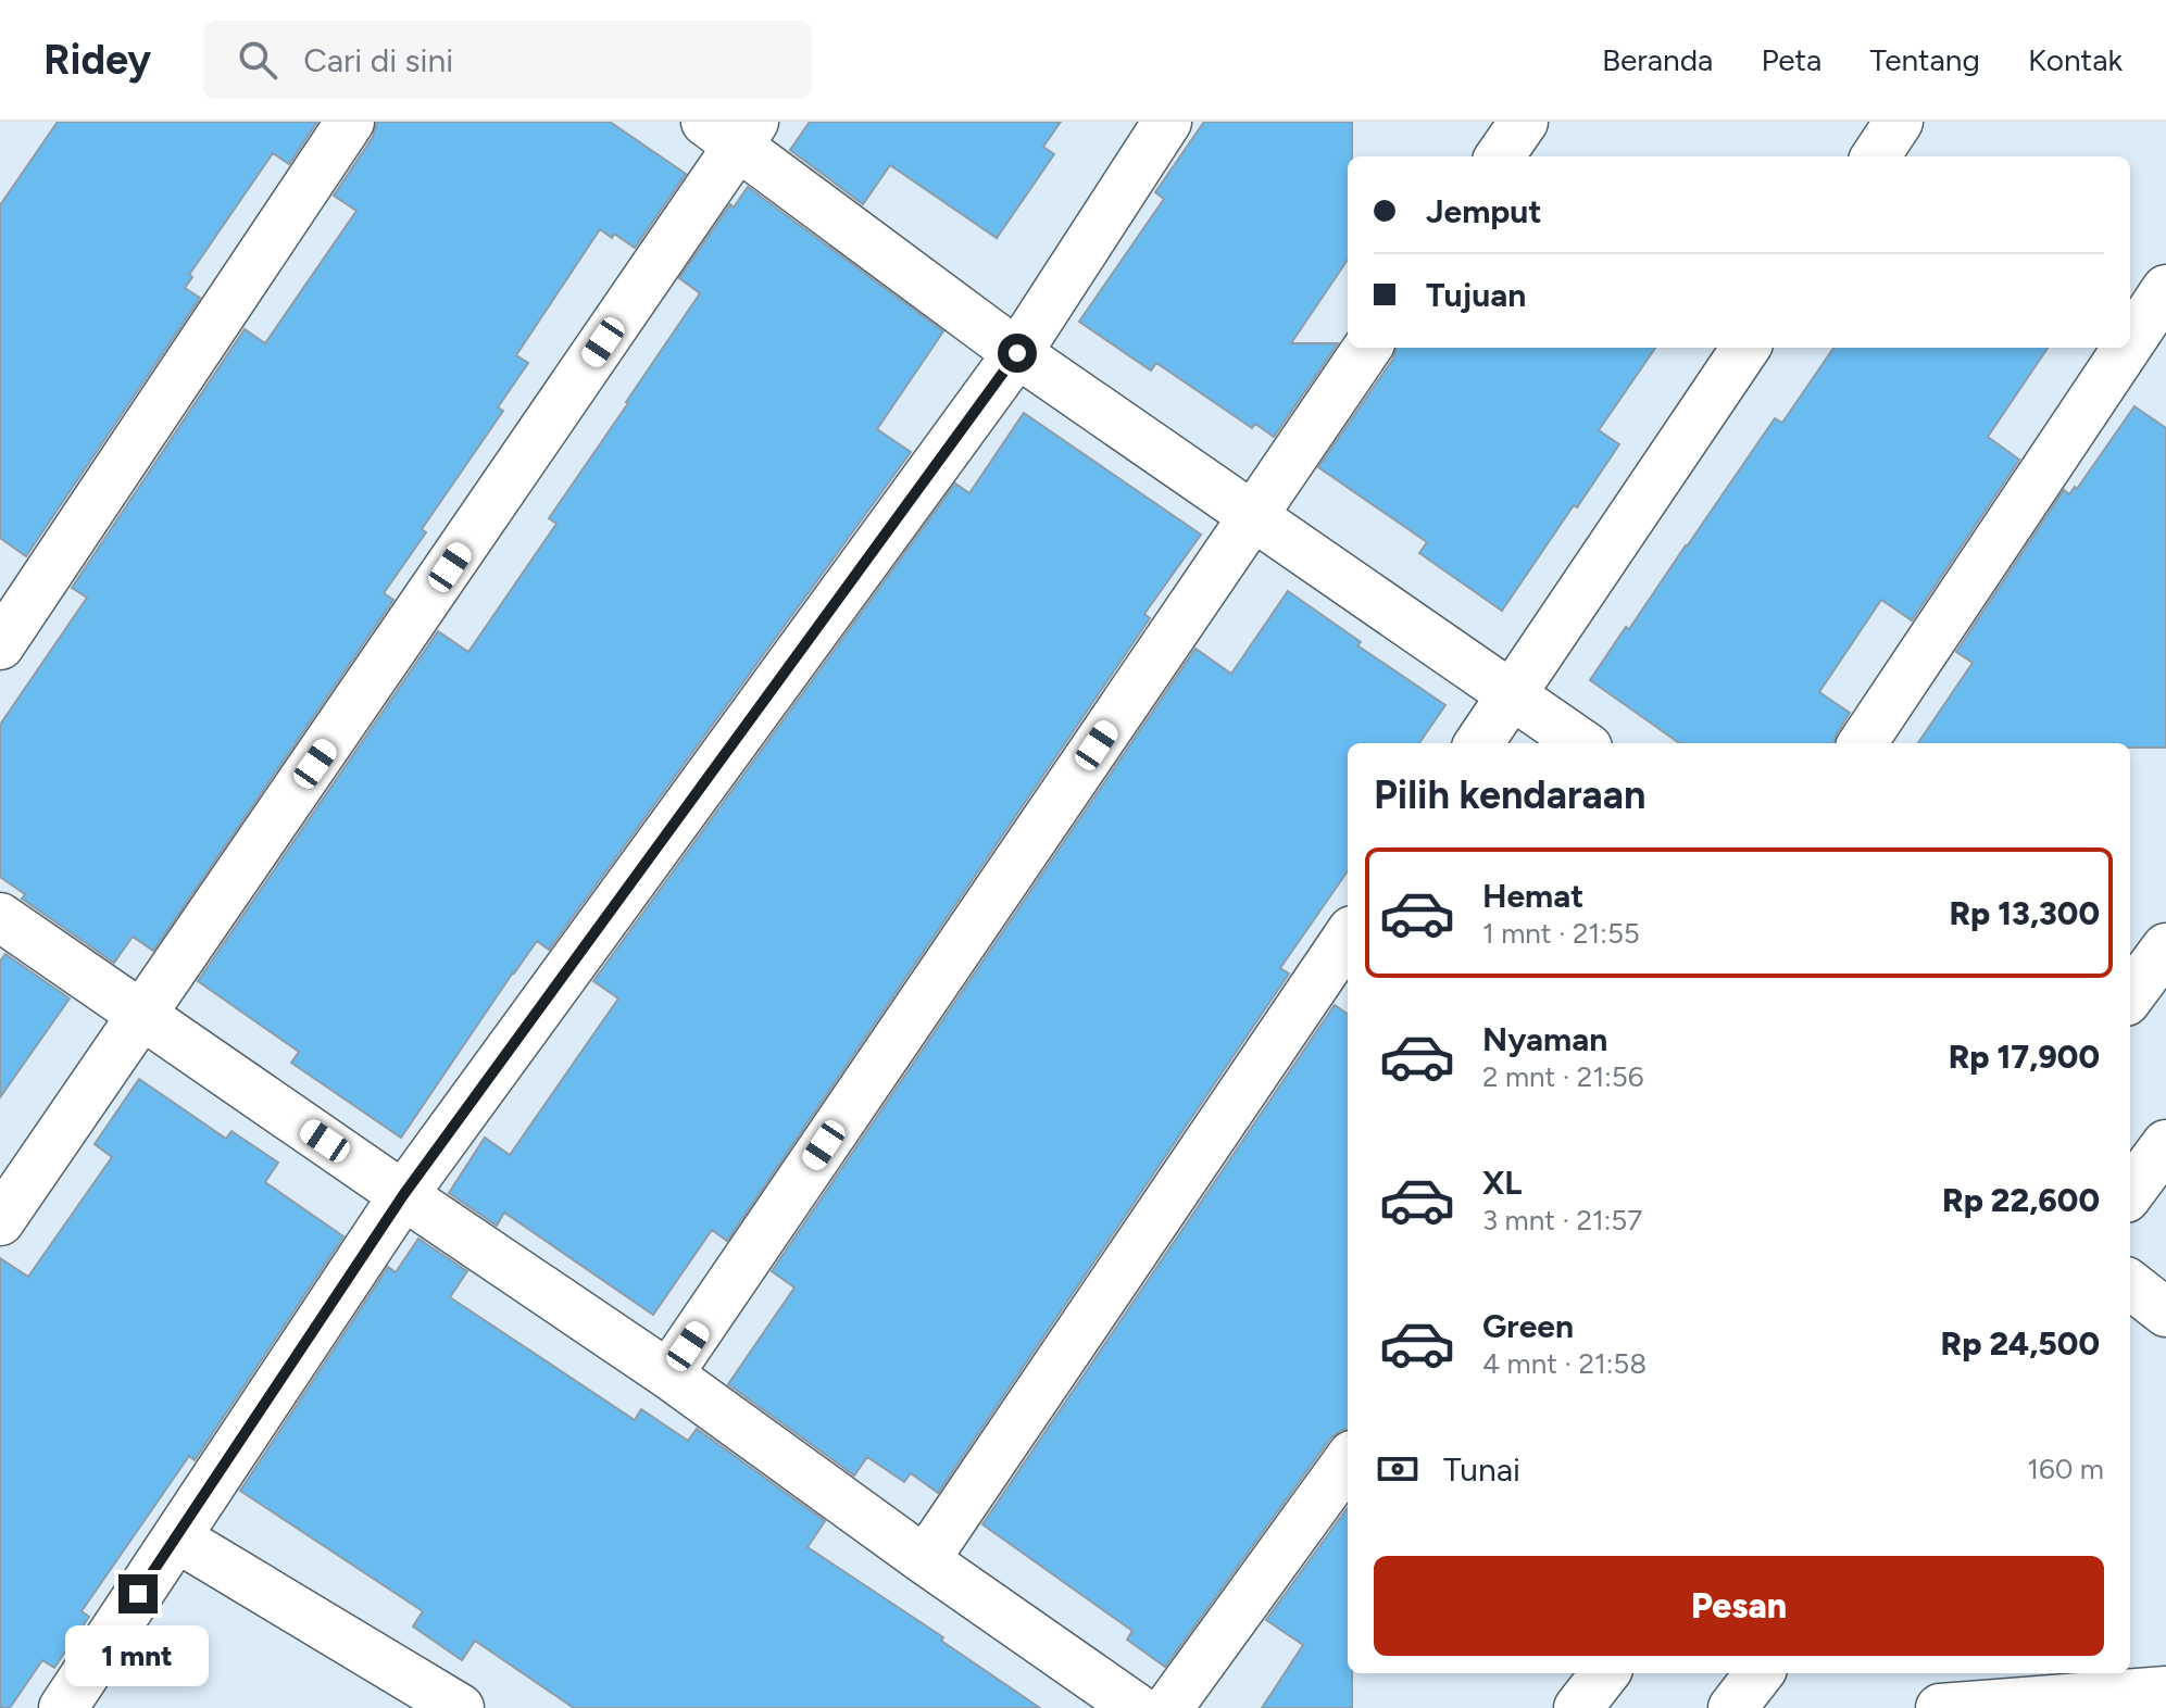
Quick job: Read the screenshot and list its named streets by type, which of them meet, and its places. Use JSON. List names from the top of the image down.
{
  "page": {
    "header": "Ridey",
    "search": "Cari di sini",
    "nav": [
      "Beranda",
      "Peta",
      "Tentang",
      "Kontak"
    ],
    "banner": ["Jemput", "Tujuan"],
    "heading": "Pilih kendaraan",
    "list": [
      {
        "name": "Hemat",
        "note": "1 mnt · 21:55",
        "value": "Rp 13,300"
      },
      {
        "name": "Nyaman",
        "note": "2 mnt · 21:56",
        "value": "Rp 17,900"
      },
      {
        "name": "XL",
        "note": "3 mnt · 21:57",
        "value": "Rp 22,600"
      },
      {
        "name": "Green",
        "note": "4 mnt · 21:58",
        "value": "Rp 24,500"
      }
    ],
    "pay": ["Tunai", "160 m"],
    "buttons": "Pesan",
    "bubble": "1 mnt"
  }
}
